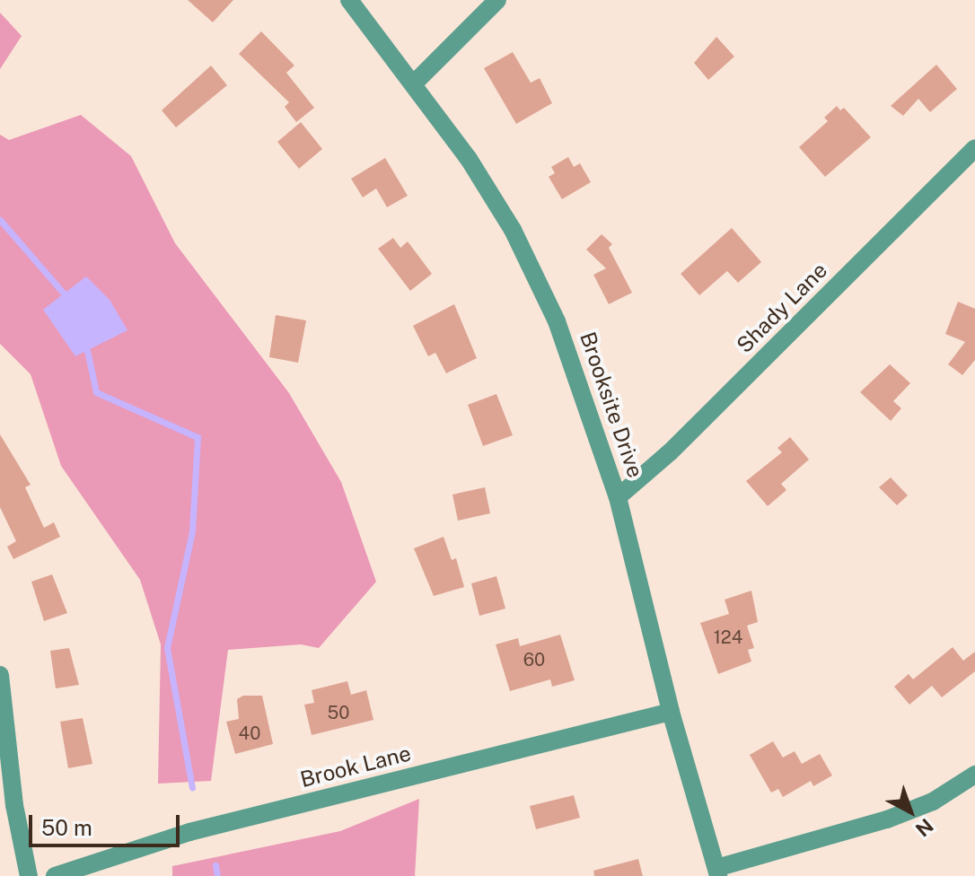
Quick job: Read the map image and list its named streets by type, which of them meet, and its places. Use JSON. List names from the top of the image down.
{
  "streets": {
    "street": ["Shady Lane", "Brooksite Drive", "Brook Lane"]
  },
  "crossings": [
    ["Shady Lane", "Brooksite Drive"],
    ["Brooksite Drive", "Brook Lane"]
  ],
  "house_numbers": [
    "124",
    "60",
    "50",
    "40"
  ],
  "scale_bar": "50 m",
  "north": "bottom right"
}
